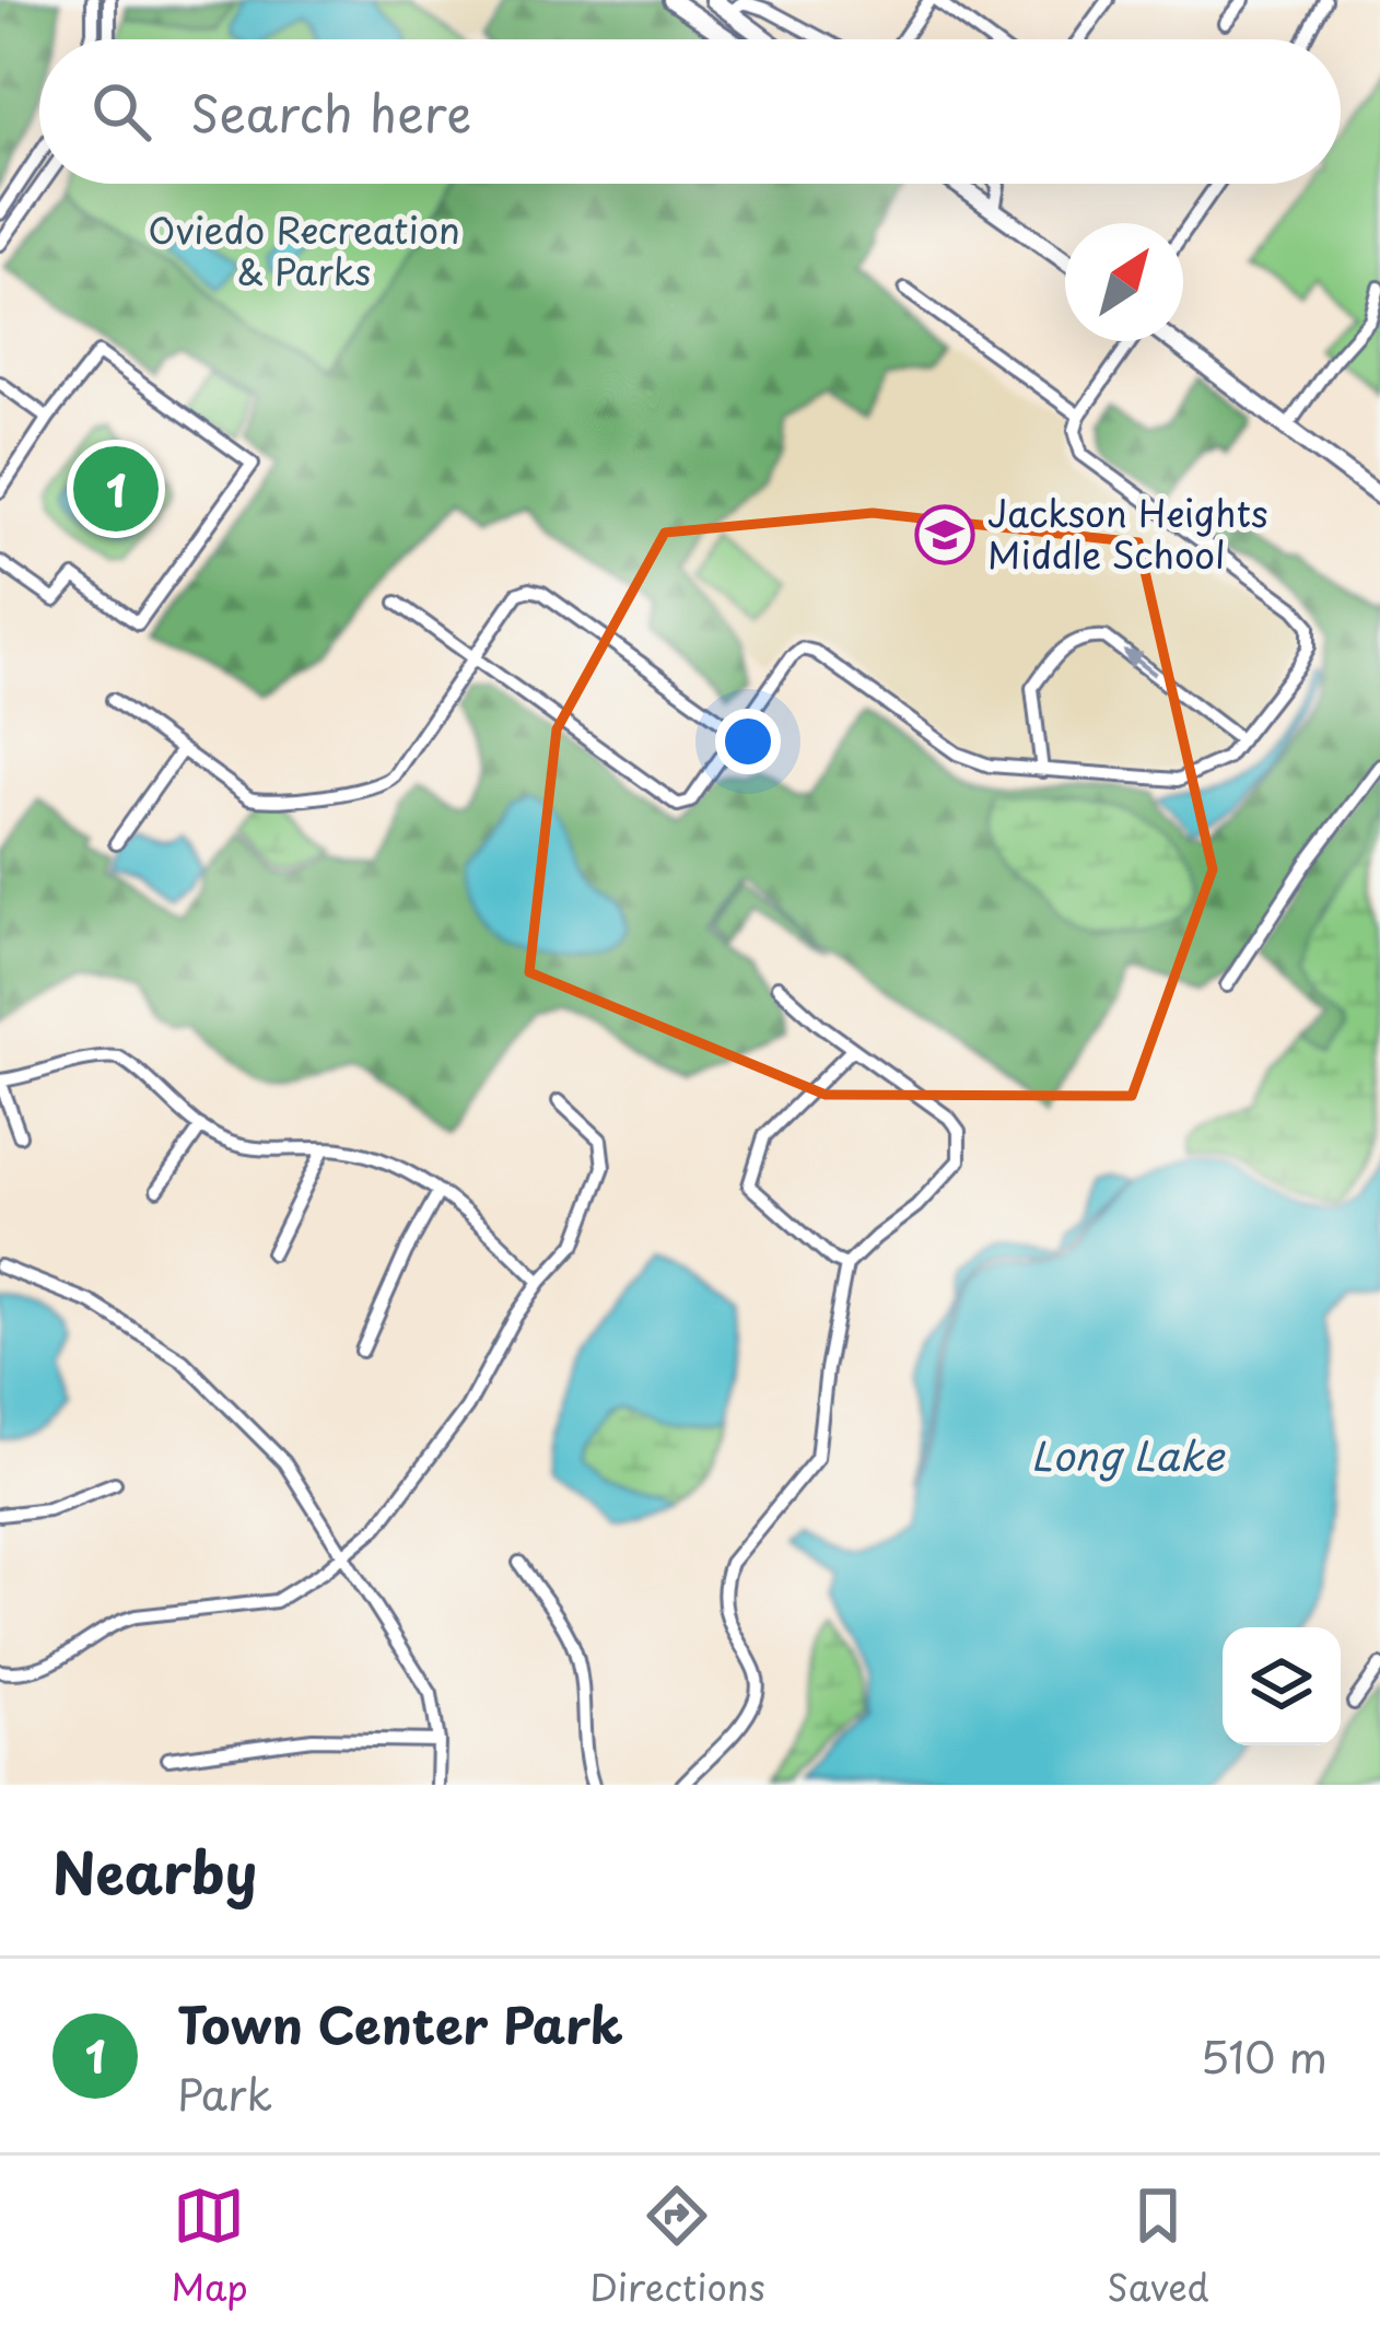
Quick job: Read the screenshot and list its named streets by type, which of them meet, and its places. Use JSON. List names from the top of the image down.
{
  "water": ["Long Lake"],
  "parks": ["Oviedo Recreation & Parks"],
  "places": {
    "school or university": ["Jackson Heights Middle School"]
  },
  "north": "top right",
  "page": {
    "search": "Search here",
    "pins": "1",
    "heading": "Nearby",
    "list": [
      {
        "mark": "1",
        "name": "Town Center Park",
        "note": "Park",
        "value": "510 m"
      }
    ],
    "nav": ["Map", "Directions", "Saved"]
  }
}
